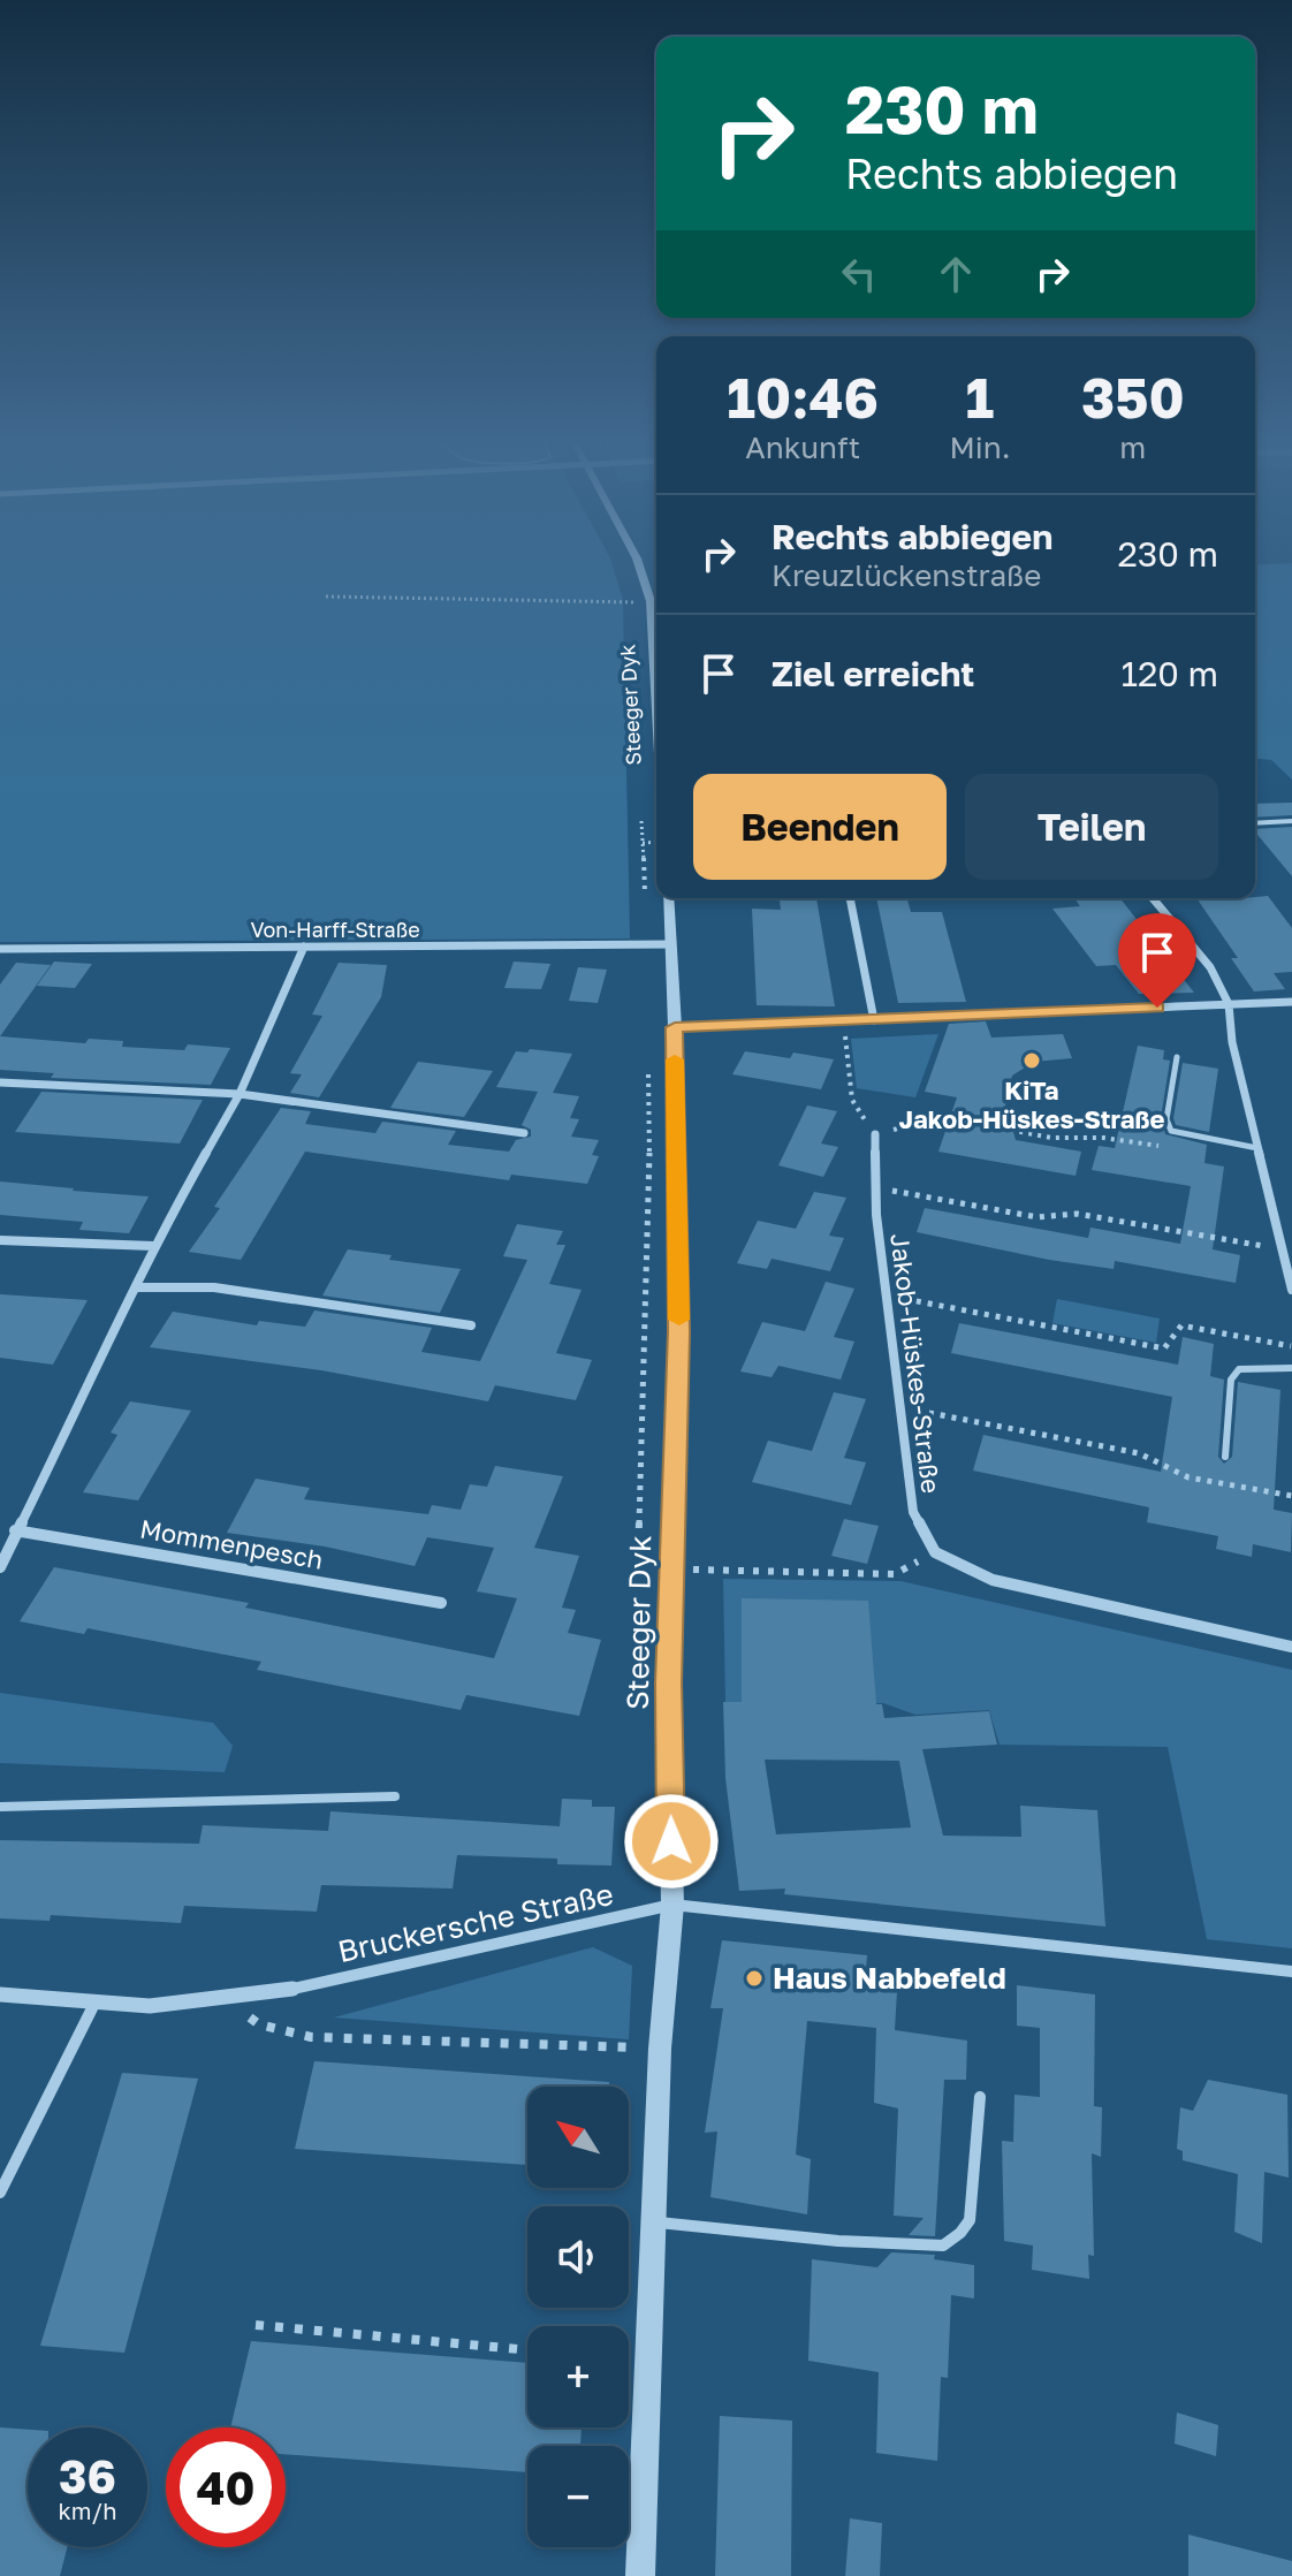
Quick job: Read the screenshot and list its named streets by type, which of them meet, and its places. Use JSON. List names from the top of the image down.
{
  "streets": {
    "street": [
      "Steeger Dyk",
      "Von-Harff-Straße",
      "Jakob-Hüskes-Straße",
      "Mommenpesch",
      "Bruckersche Straße"
    ]
  },
  "crossings": [
    ["Steeger Dyk", "Von-Harff-Straße"],
    ["Steeger Dyk", "Bruckersche Straße"]
  ],
  "places": ["KiTa Jakob-Hüskes-Straße", "Haus Nabbefeld"],
  "north": "top left",
  "page": {
    "turn": ["230 m", "Rechts abbiegen"],
    "eta": [
      "10:46",
      "Ankunft",
      "1",
      "Min.",
      "350",
      "m"
    ],
    "list": [
      {
        "name": "Rechts abbiegen",
        "note": "Kreuzlückenstraße",
        "value": "230 m"
      },
      {
        "name": "Ziel erreicht",
        "value": "120 m"
      }
    ],
    "buttons": ["Beenden", "Teilen"],
    "map_buttons": ["+", "−"],
    "speed": "36 km/h",
    "limit": "40"
  }
}
